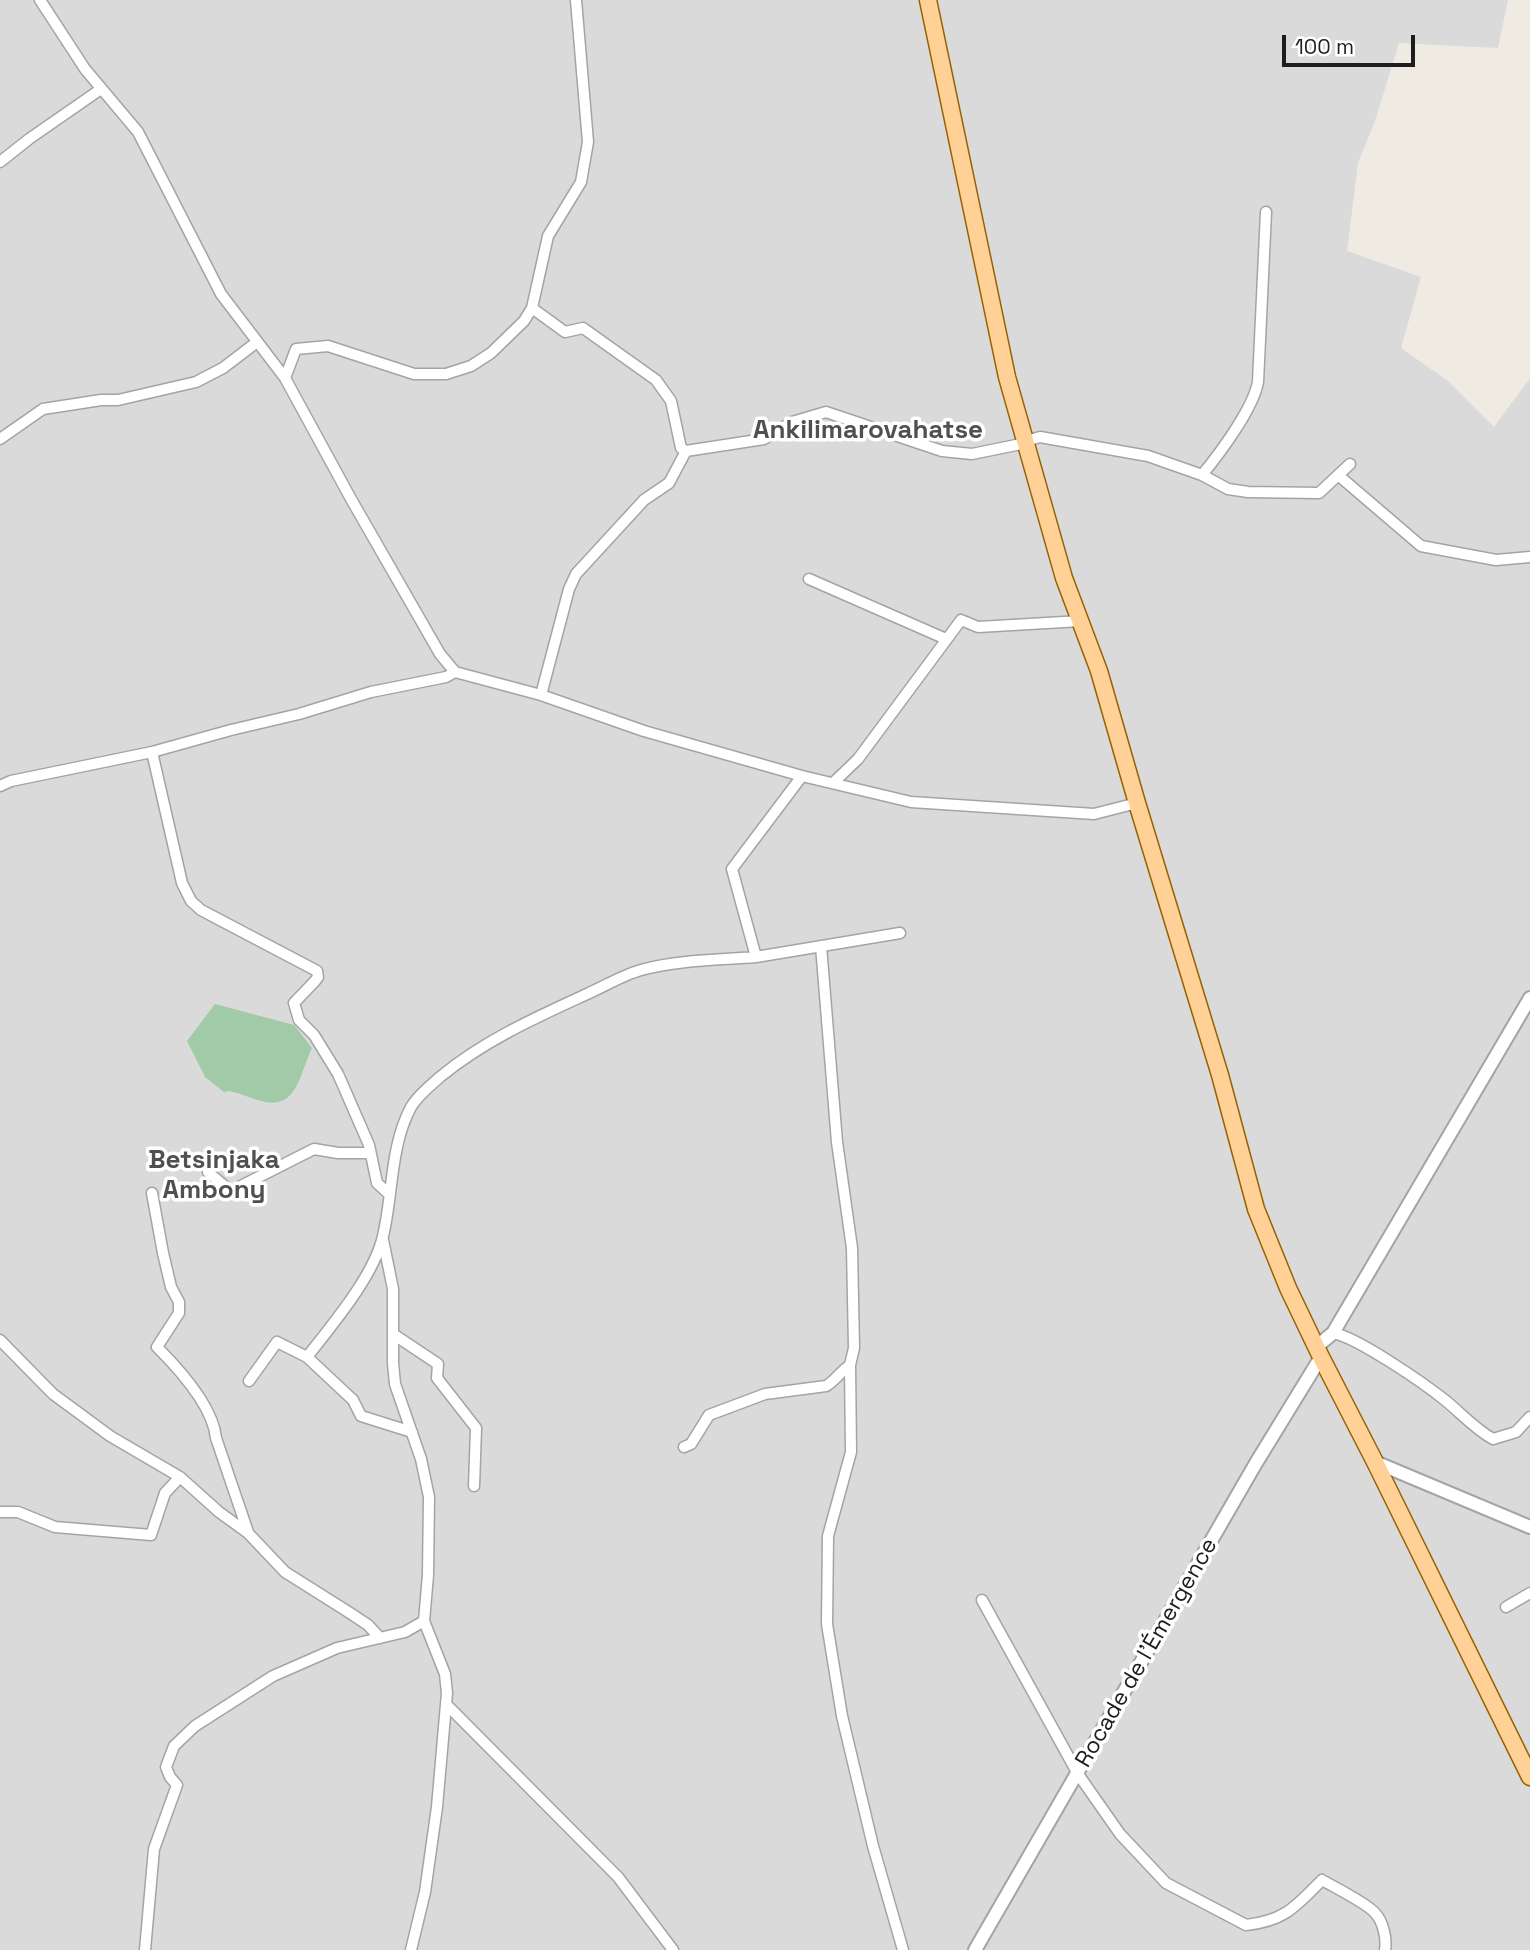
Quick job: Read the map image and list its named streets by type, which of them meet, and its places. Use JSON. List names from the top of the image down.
{
  "streets": {
    "street": ["Rocade de l'Émergence"]
  },
  "districts": ["Ankilimarovahatse", "Betsinjaka Ambony"],
  "scale_bar": "100 m"
}
